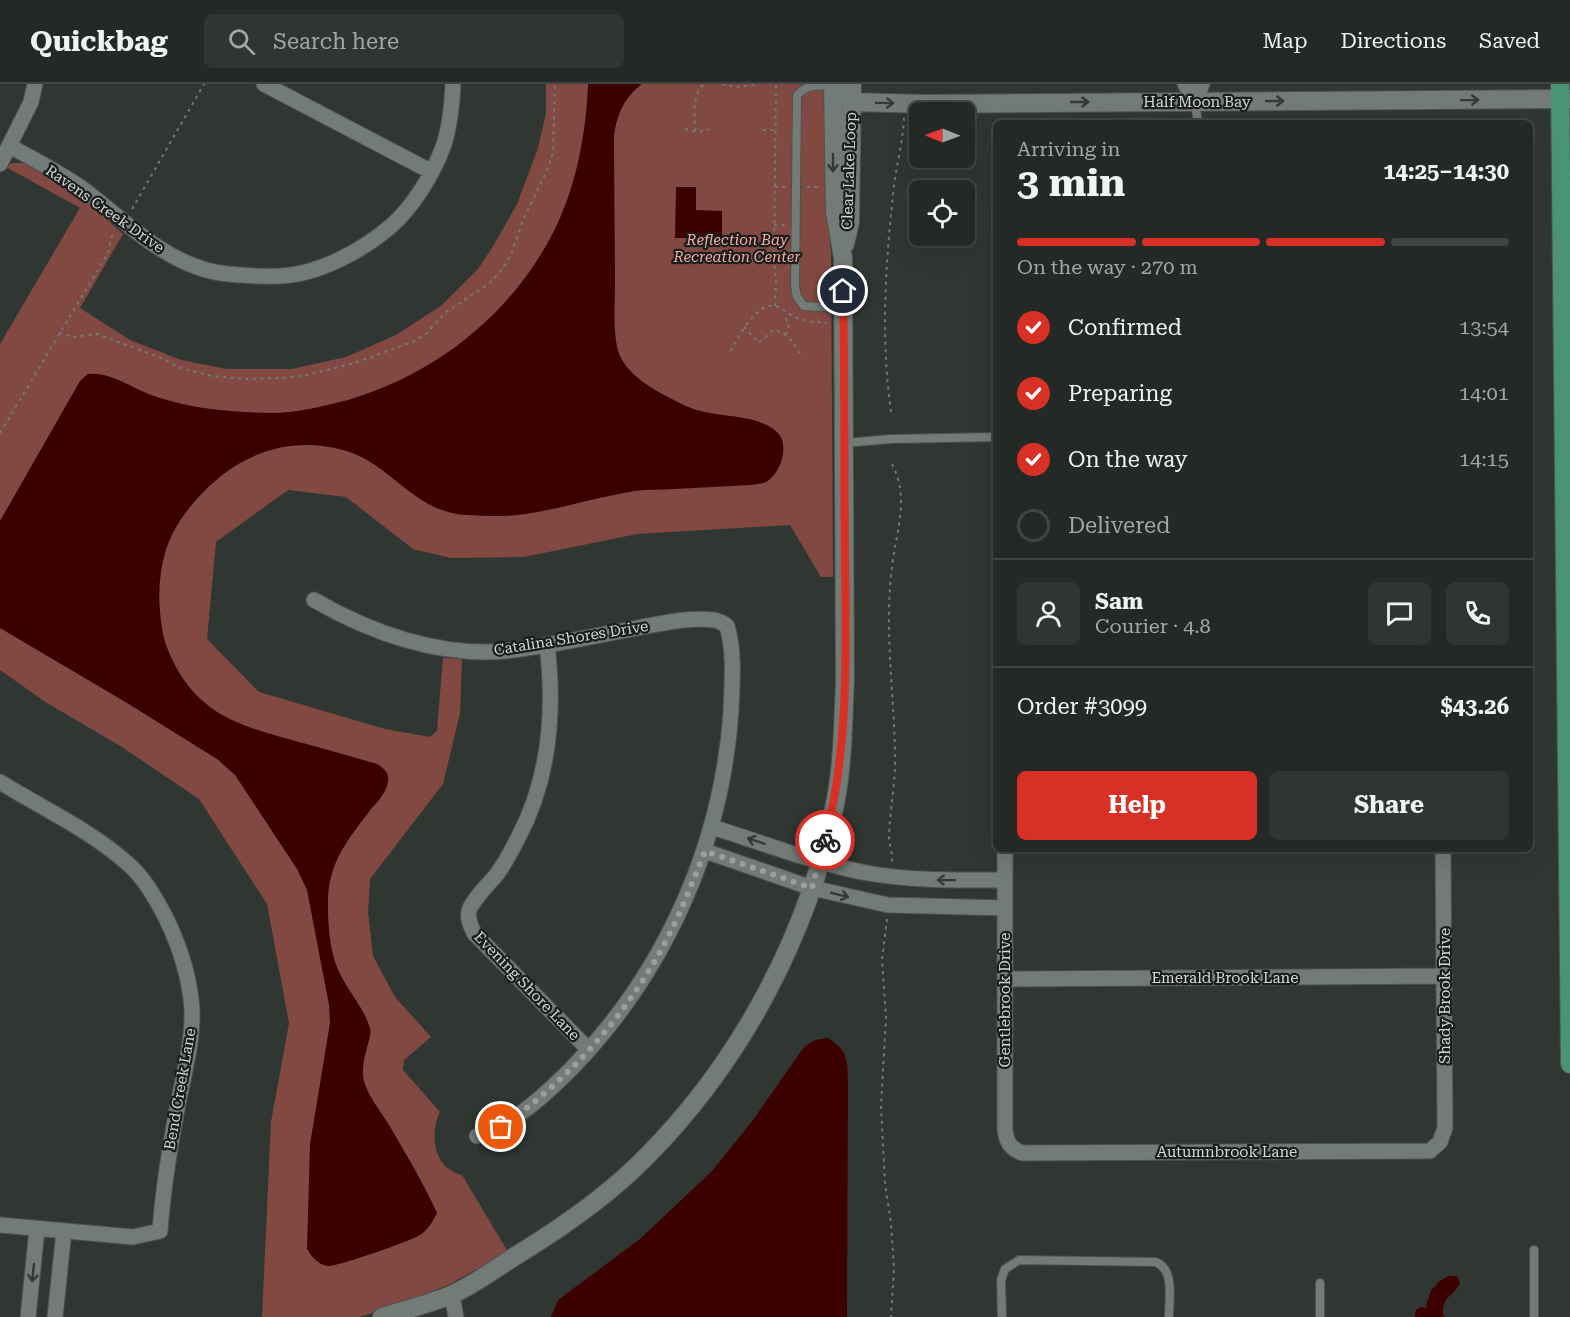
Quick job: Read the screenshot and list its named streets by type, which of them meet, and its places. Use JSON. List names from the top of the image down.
{
  "streets": {
    "street": [
      "Half Moon Bay",
      "Clear Lake Loop",
      "Ravens Creek Drive",
      "Catalina Shores Drive",
      "Emerald Brook Lane",
      "Evening Shore Lane",
      "Shady Brook Drive",
      "Gentlebrook Drive",
      "Bend Creek Lane",
      "Autumnbrook Lane"
    ]
  },
  "crossings": [
    ["Half Moon Bay", "Clear Lake Loop"],
    ["Catalina Shores Drive", "Evening Shore Lane"],
    ["Emerald Brook Lane", "Shady Brook Drive"],
    ["Emerald Brook Lane", "Gentlebrook Drive"],
    ["Shady Brook Drive", "Autumnbrook Lane"],
    ["Gentlebrook Drive", "Autumnbrook Lane"]
  ],
  "one_way": ["Half Moon Bay"],
  "parks": ["Reflection Bay Recreation Center"],
  "north": "left",
  "page": {
    "header": "Quickbag",
    "search": "Search here",
    "nav": ["Map", "Directions", "Saved"],
    "heading": ["3 min", "Arriving in", "14:25–14:30"],
    "panel": [
      "Sam",
      "Courier · 4.8",
      "Order #3099",
      "$43.26"
    ],
    "bar": "On the way · 270 m",
    "list": [
      ["Confirmed", "13:54"],
      ["Preparing", "14:01"],
      ["On the way", "14:15"],
      "Delivered"
    ],
    "buttons": ["Help", "Share"]
  }
}
